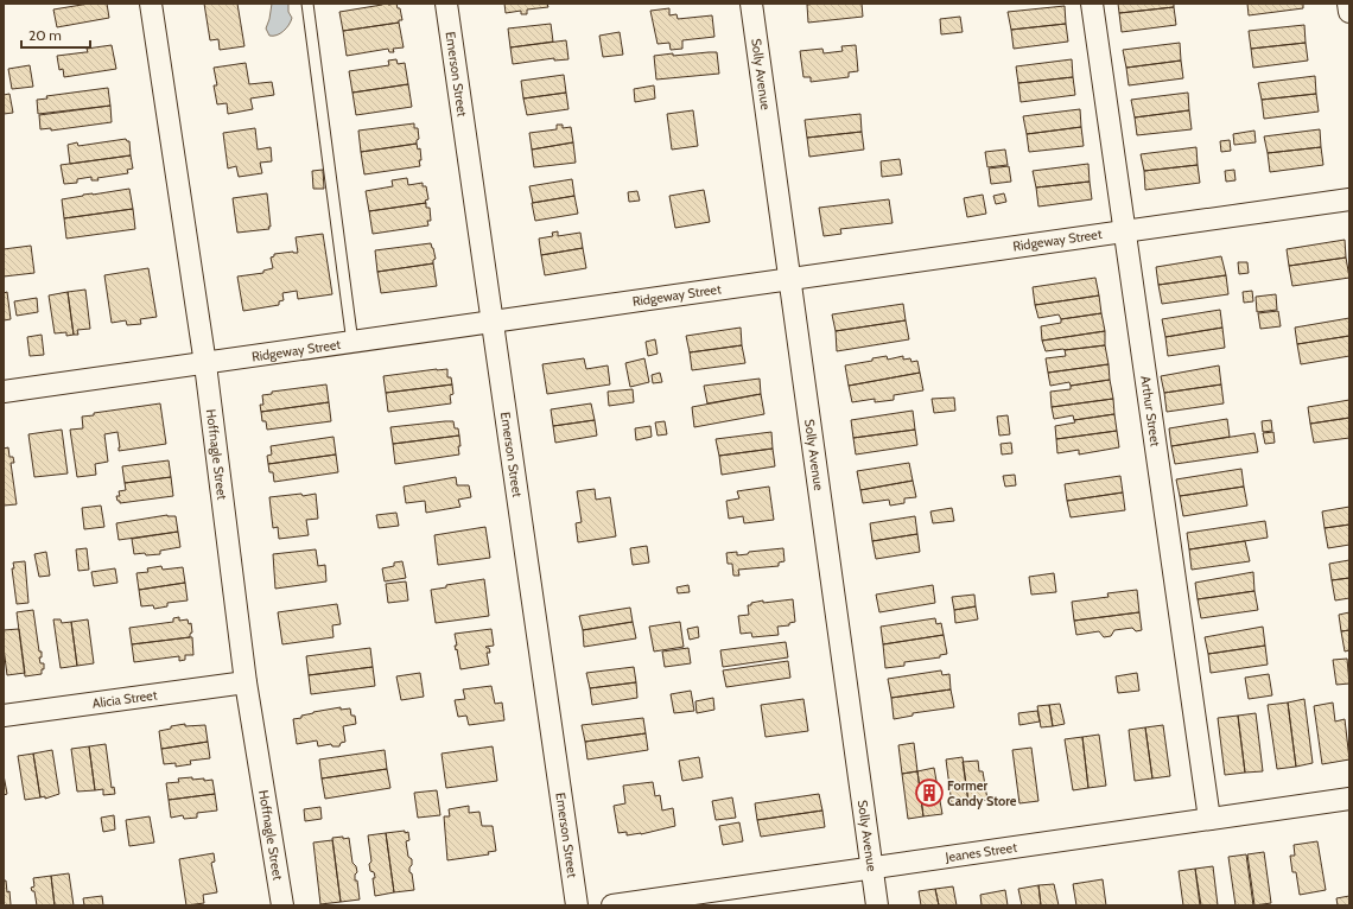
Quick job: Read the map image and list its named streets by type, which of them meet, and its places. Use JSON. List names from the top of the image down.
{
  "streets": {
    "street": [
      "Emerson Street",
      "Solly Avenue",
      "Ridgeway Street",
      "Arthur Street",
      "Hoffnagle Street",
      "Alicia Street",
      "Jeanes Street"
    ]
  },
  "crossings": [
    ["Emerson Street", "Ridgeway Street"],
    ["Solly Avenue", "Ridgeway Street"],
    ["Solly Avenue", "Jeanes Street"],
    ["Ridgeway Street", "Arthur Street"],
    ["Ridgeway Street", "Hoffnagle Street"],
    ["Arthur Street", "Jeanes Street"],
    ["Hoffnagle Street", "Alicia Street"]
  ],
  "places": {
    "building": ["Former Candy Store"]
  },
  "scale_bar": "20 m"
}
